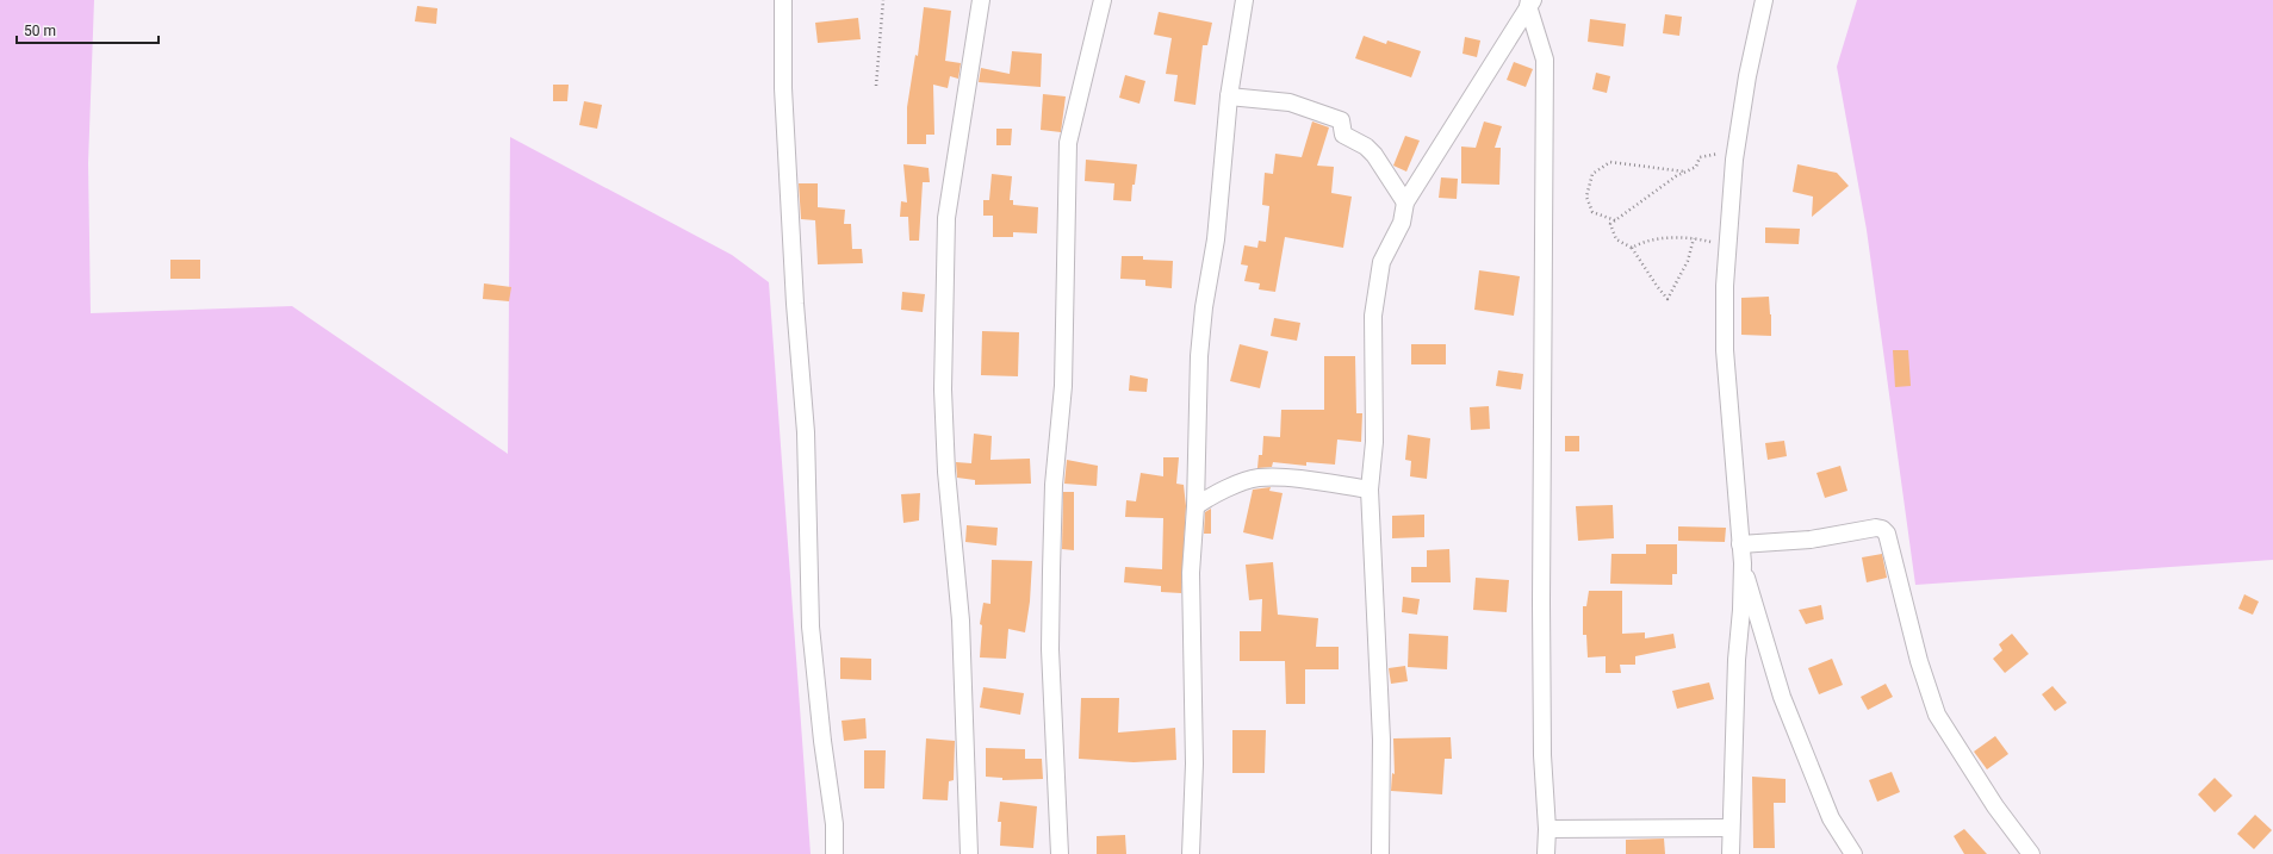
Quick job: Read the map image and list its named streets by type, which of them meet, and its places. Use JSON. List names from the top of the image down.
{
  "scale_bar": "50 m"
}
